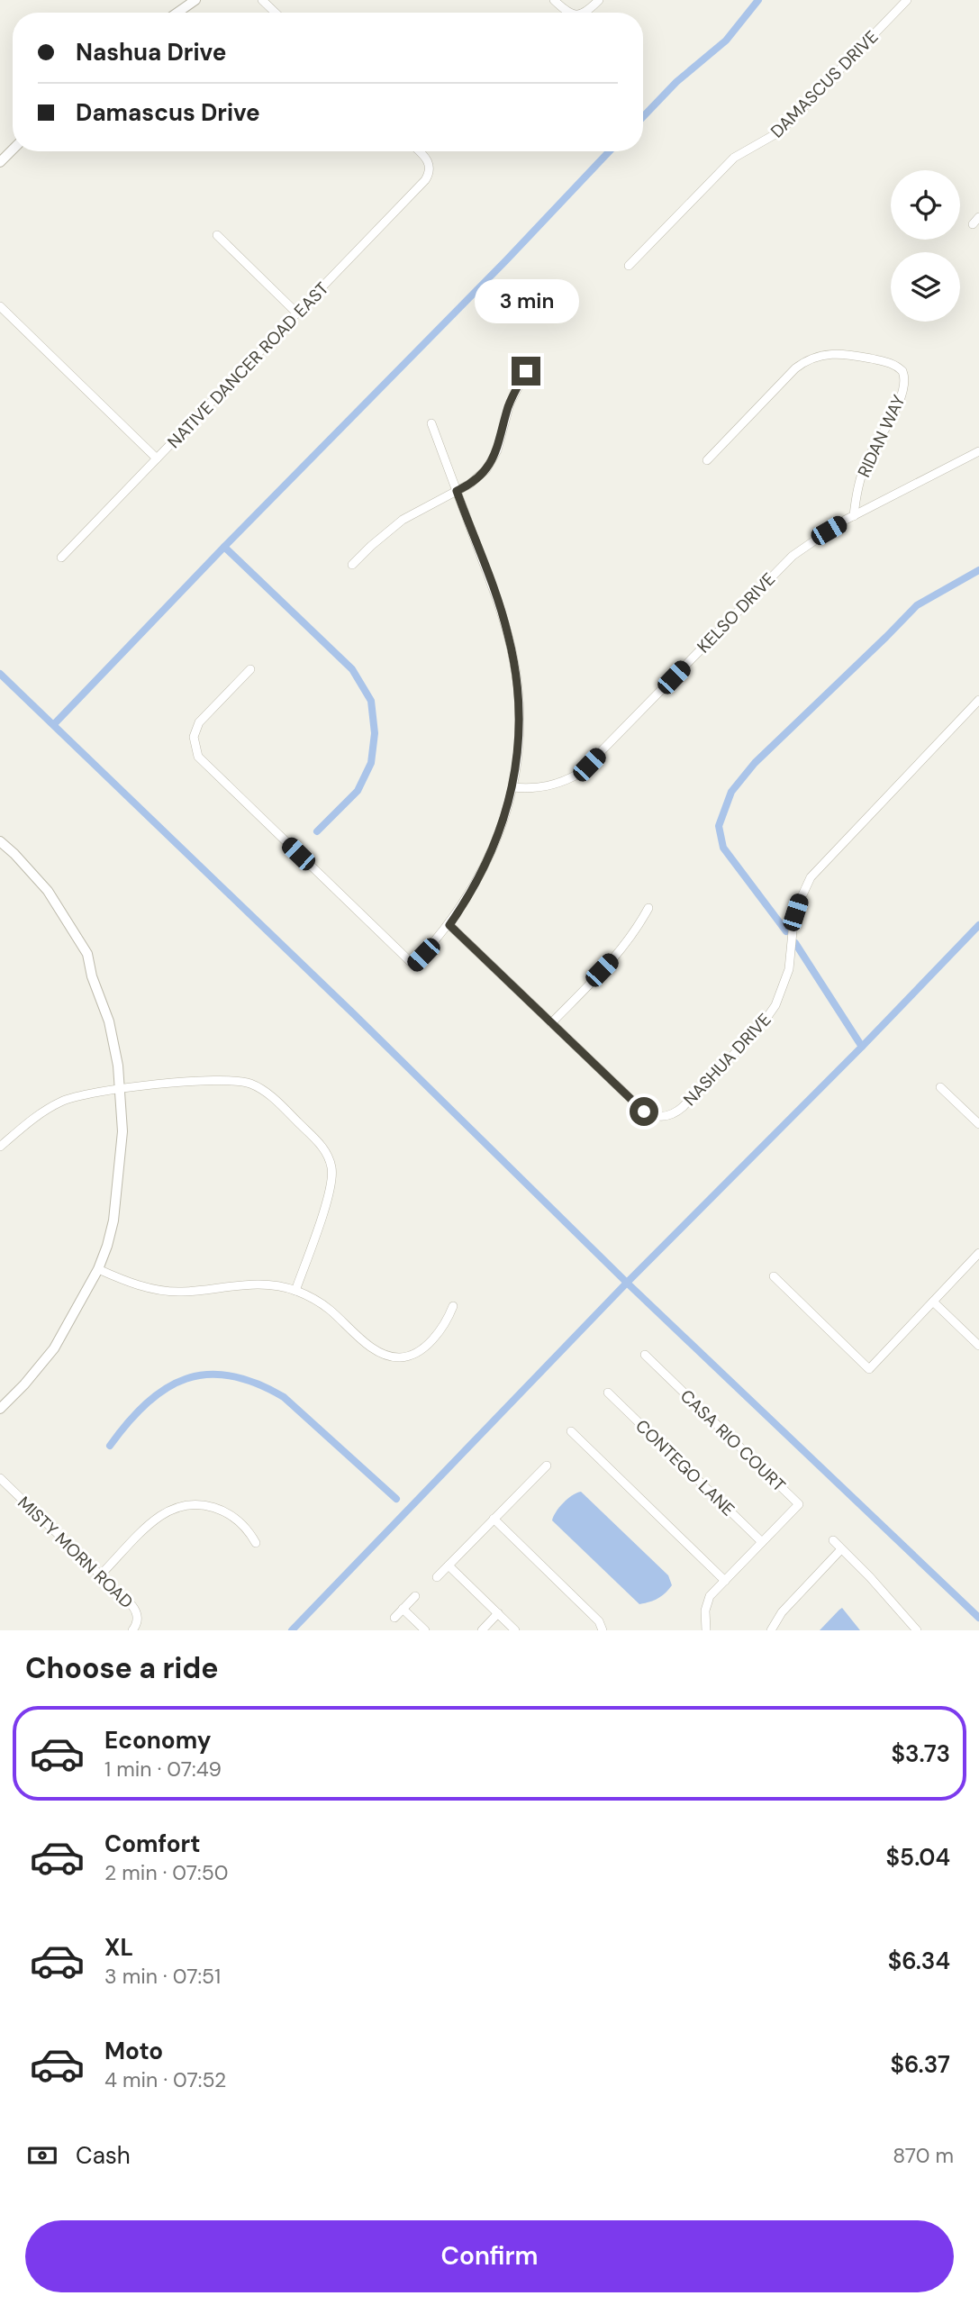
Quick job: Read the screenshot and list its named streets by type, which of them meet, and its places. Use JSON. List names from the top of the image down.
{
  "streets": {
    "street": [
      "DAMASCUS DRIVE",
      "NATIVE DANCER ROAD EAST",
      "RIDAN WAY",
      "KELSO DRIVE",
      "NASHUA DRIVE",
      "CASA RIO COURT",
      "CONTEGO LANE",
      "MISTY MORN ROAD"
    ]
  },
  "crossings": [
    ["RIDAN WAY", "KELSO DRIVE"],
    ["CASA RIO COURT", "CONTEGO LANE"]
  ],
  "page": {
    "banner": ["Nashua Drive", "Damascus Drive"],
    "bubble": "3 min",
    "heading": "Choose a ride",
    "list": [
      {
        "name": "Economy",
        "note": "1 min · 07:49",
        "value": "$3.73"
      },
      {
        "name": "Comfort",
        "note": "2 min · 07:50",
        "value": "$5.04"
      },
      {
        "name": "XL",
        "note": "3 min · 07:51",
        "value": "$6.34"
      },
      {
        "name": "Moto",
        "note": "4 min · 07:52",
        "value": "$6.37"
      }
    ],
    "pay": ["Cash", "870 m"],
    "buttons": "Confirm"
  }
}
